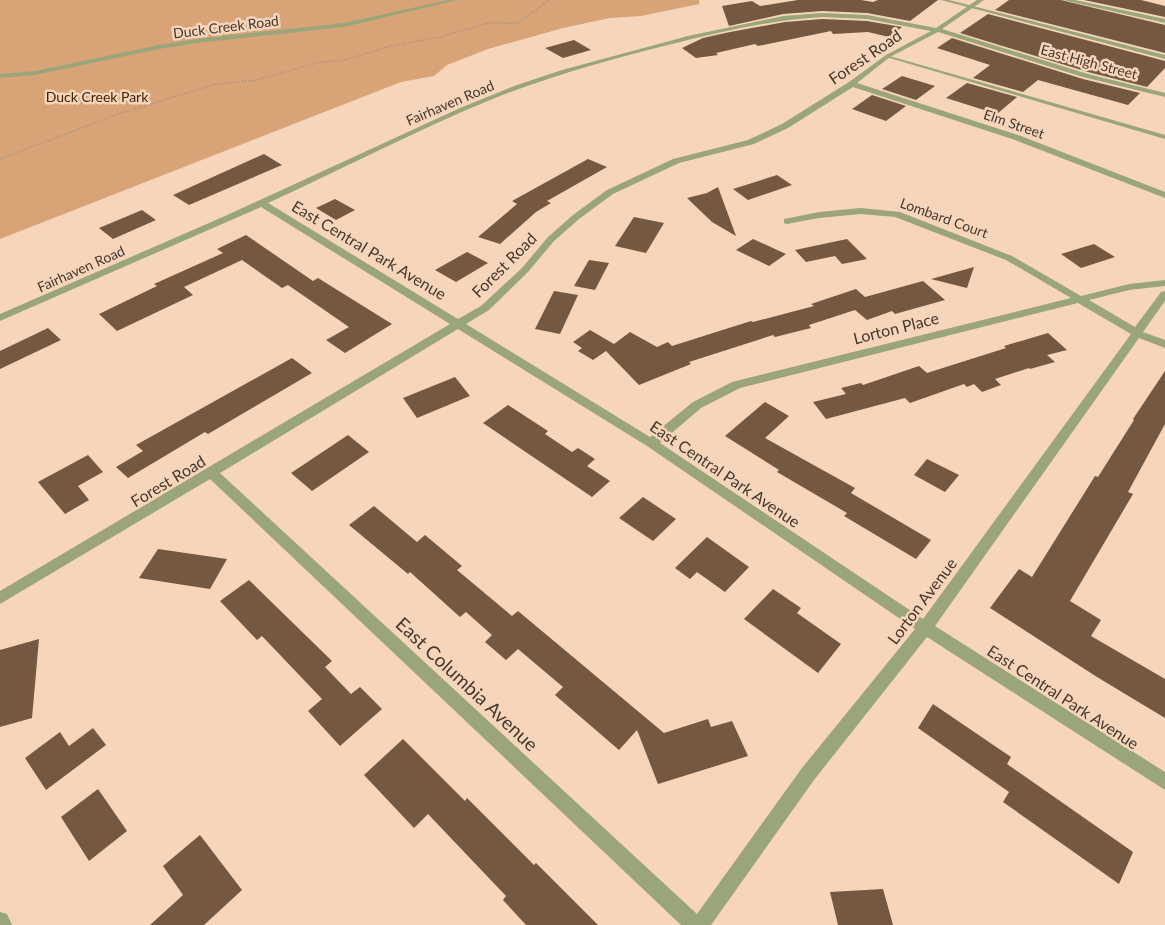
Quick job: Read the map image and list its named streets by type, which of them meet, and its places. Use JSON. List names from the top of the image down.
{
  "streets": {
    "street": [
      "Forest Road",
      "East High Street",
      "Fairhaven Road",
      "Elm Street",
      "Lombard Court",
      "East Central Park Avenue",
      "Lorton Place",
      "Lorton Avenue",
      "East Columbia Avenue"
    ],
    "lane": ["Duck Creek Road"]
  },
  "crossings": [
    ["Forest Road", "East High Street"],
    ["Forest Road", "Fairhaven Road"],
    ["Forest Road", "Elm Street"],
    ["Forest Road", "East Central Park Avenue"],
    ["Forest Road", "East Columbia Avenue"],
    ["East High Street", "Fairhaven Road"],
    ["Fairhaven Road", "East Central Park Avenue"],
    ["Lombard Court", "Lorton Place"],
    ["Lombard Court", "Lorton Avenue"],
    ["East Central Park Avenue", "Lorton Place"],
    ["East Central Park Avenue", "Lorton Avenue"]
  ],
  "parks": ["Duck Creek Park"]
}
